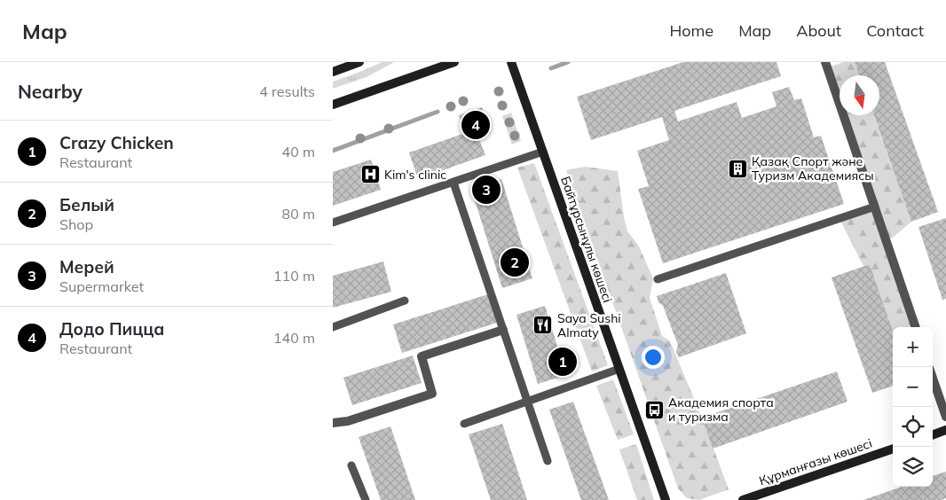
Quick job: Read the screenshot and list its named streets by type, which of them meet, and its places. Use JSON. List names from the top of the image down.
{
  "streets": {
    "main road": ["Байтұрсынұлы көшесі", "Құрманғазы көшесі"]
  },
  "places": {
    "building": ["Қазақ Спорт және Туризм Академиясы"],
    "hospital": ["Kim's clinic"],
    "restaurant": ["Saya Sushi Almaty"],
    "bus stop": ["Академия спорта и туризма"]
  },
  "north": "bottom",
  "page": {
    "header": "Map",
    "nav": [
      "Home",
      "Map",
      "About",
      "Contact"
    ],
    "heading": ["Nearby", "4 results"],
    "pins": [
      "4",
      "3",
      "2",
      "1"
    ],
    "list": [
      {
        "mark": "1",
        "name": "Crazy Chicken",
        "note": "Restaurant",
        "value": "40 m"
      },
      {
        "mark": "2",
        "name": "Белый",
        "note": "Shop",
        "value": "80 m"
      },
      {
        "mark": "3",
        "name": "Мерей",
        "note": "Supermarket",
        "value": "110 m"
      },
      {
        "mark": "4",
        "name": "Додо Пицца",
        "note": "Restaurant",
        "value": "140 m"
      }
    ],
    "map_buttons": ["+", "−"]
  }
}
